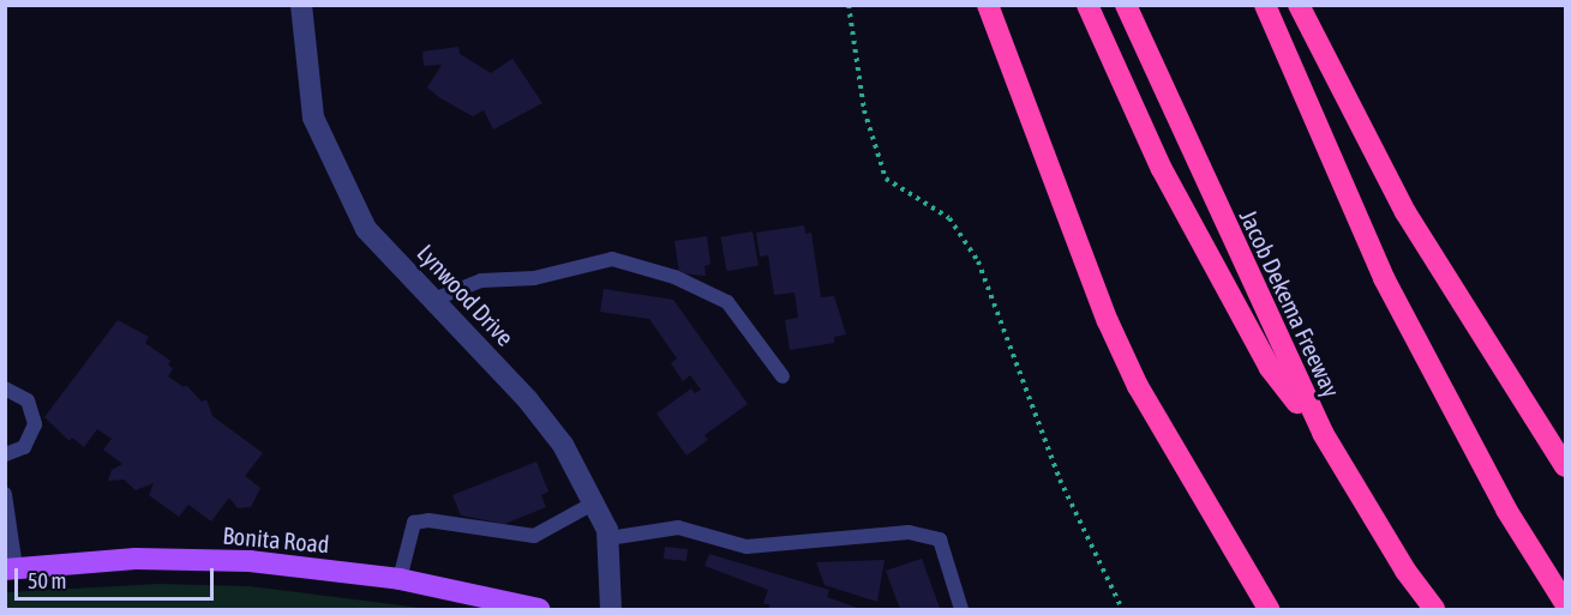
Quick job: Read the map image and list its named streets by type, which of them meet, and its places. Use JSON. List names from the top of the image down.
{
  "streets": {
    "highway": ["Jacob Dekema Freeway"],
    "main road": ["Bonita Road"],
    "street": ["Lynwood Drive"]
  },
  "scale_bar": "50 m"
}
